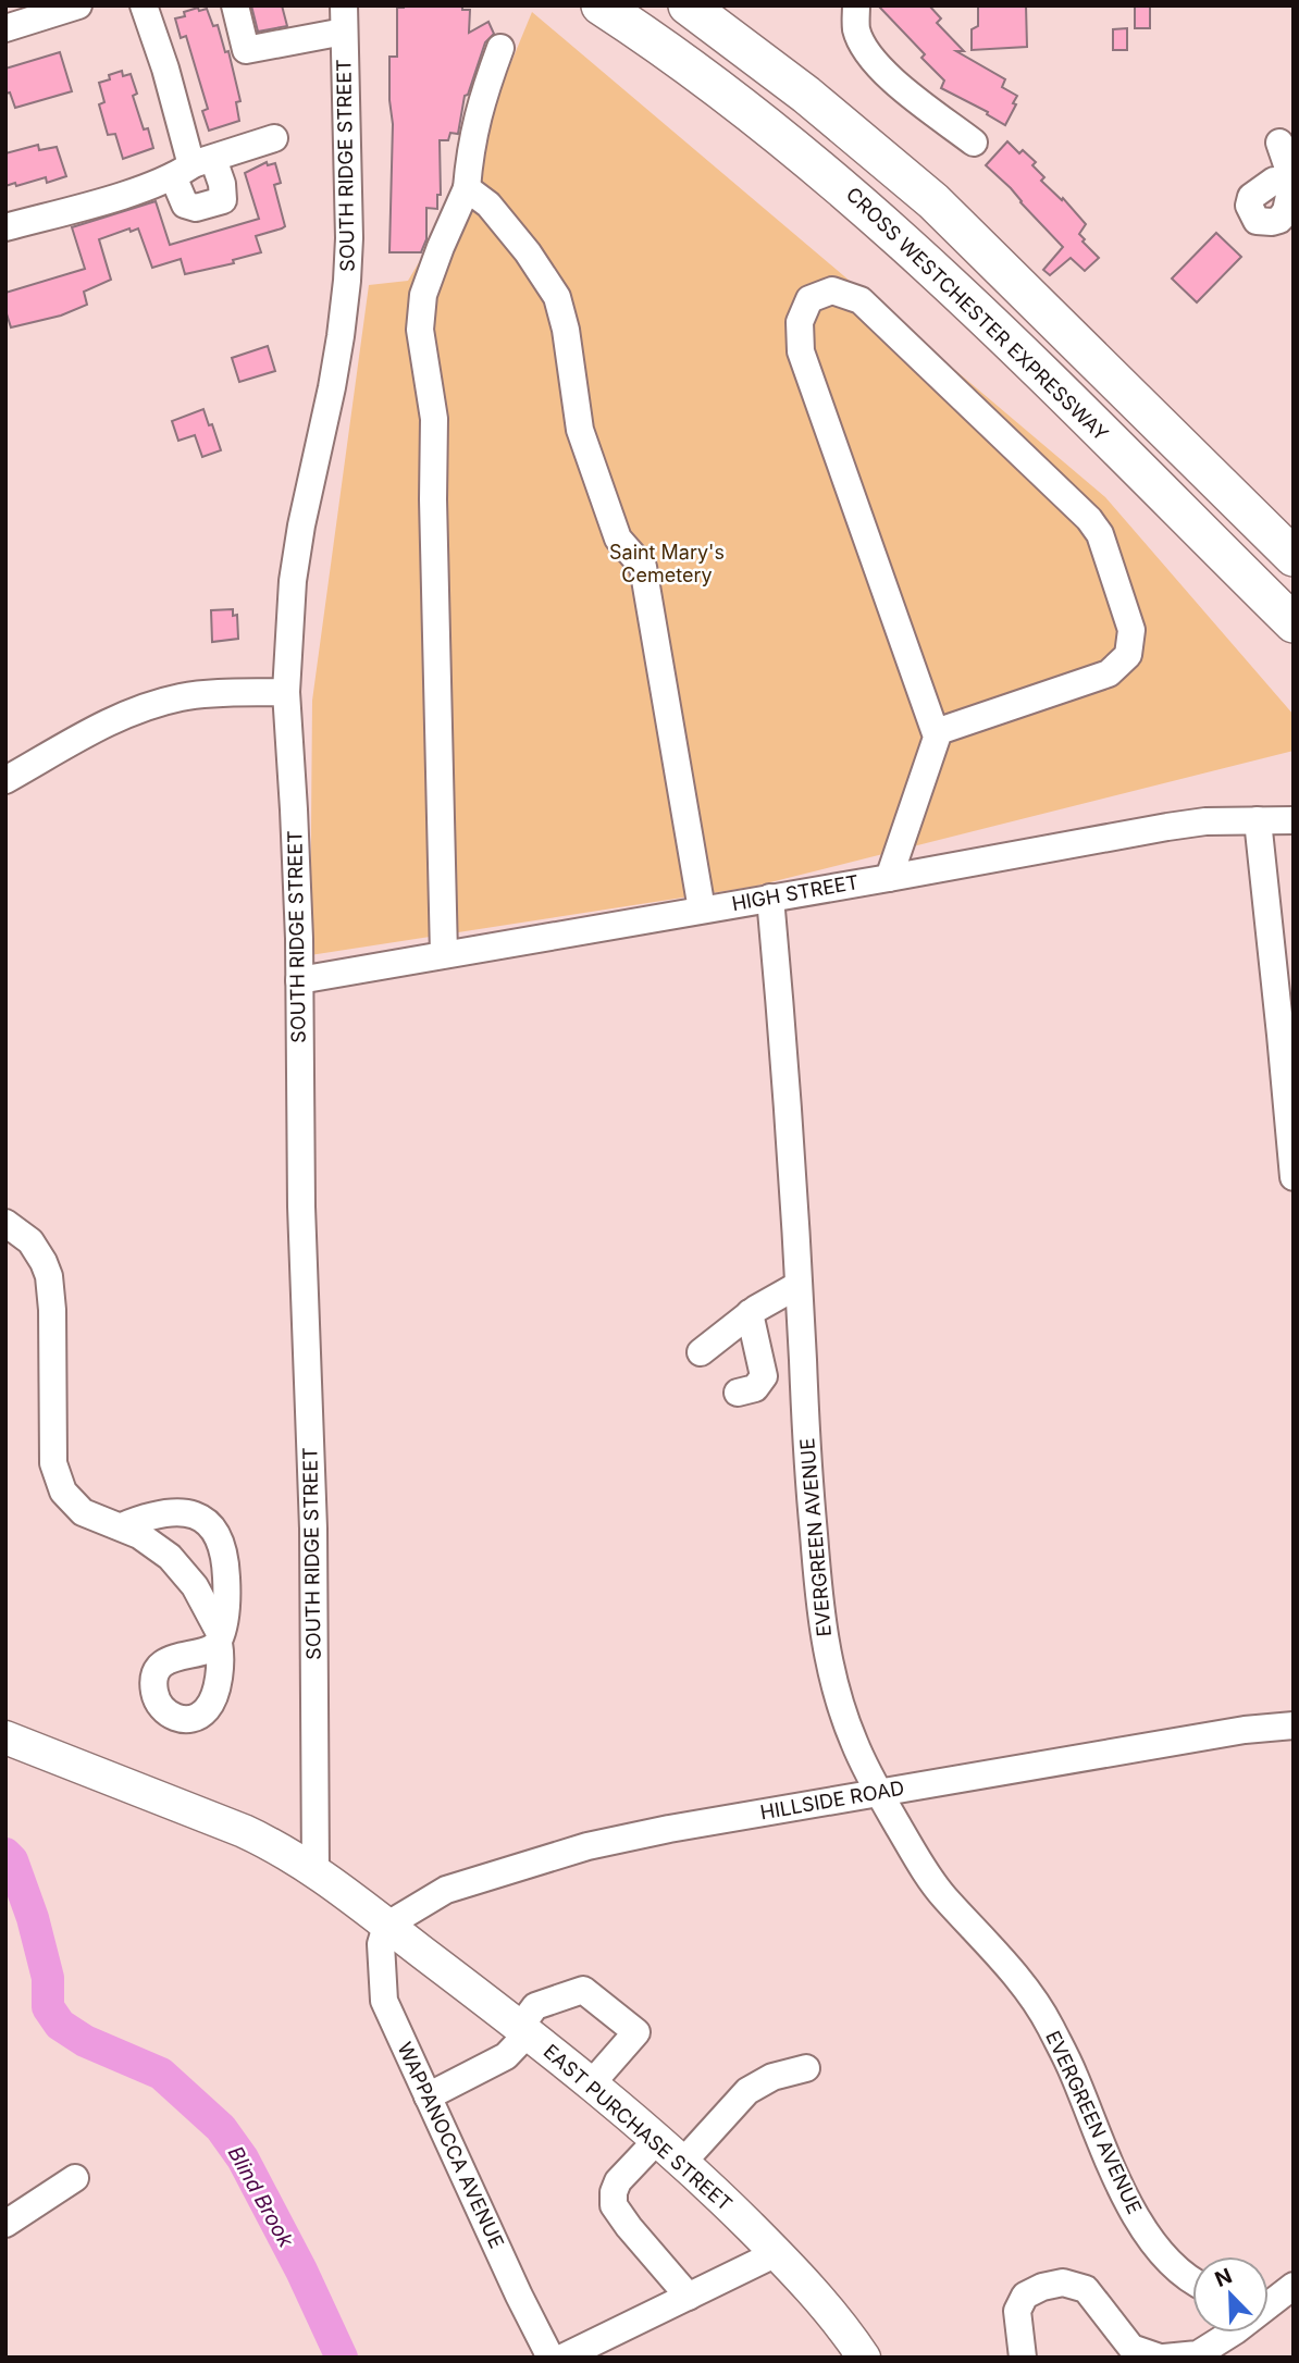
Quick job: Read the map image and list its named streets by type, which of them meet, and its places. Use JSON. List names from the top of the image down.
{
  "streets": {
    "highway": ["CROSS WESTCHESTER EXPRESSWAY"],
    "main road": ["EAST PURCHASE STREET"],
    "street": [
      "SOUTH RIDGE STREET",
      "HIGH STREET",
      "EVERGREEN AVENUE",
      "HILLSIDE ROAD",
      "WAPPANOCCA AVENUE"
    ]
  },
  "crossings": [
    ["SOUTH RIDGE STREET", "HIGH STREET"],
    ["SOUTH RIDGE STREET", "EAST PURCHASE STREET"],
    ["HIGH STREET", "EVERGREEN AVENUE"],
    ["EVERGREEN AVENUE", "HILLSIDE ROAD"],
    ["HILLSIDE ROAD", "EAST PURCHASE STREET"],
    ["HILLSIDE ROAD", "WAPPANOCCA AVENUE"],
    ["EAST PURCHASE STREET", "WAPPANOCCA AVENUE"]
  ],
  "water": ["Blind Brook"],
  "parks": ["Saint Mary's Cemetery"],
  "north": "top left"
}
